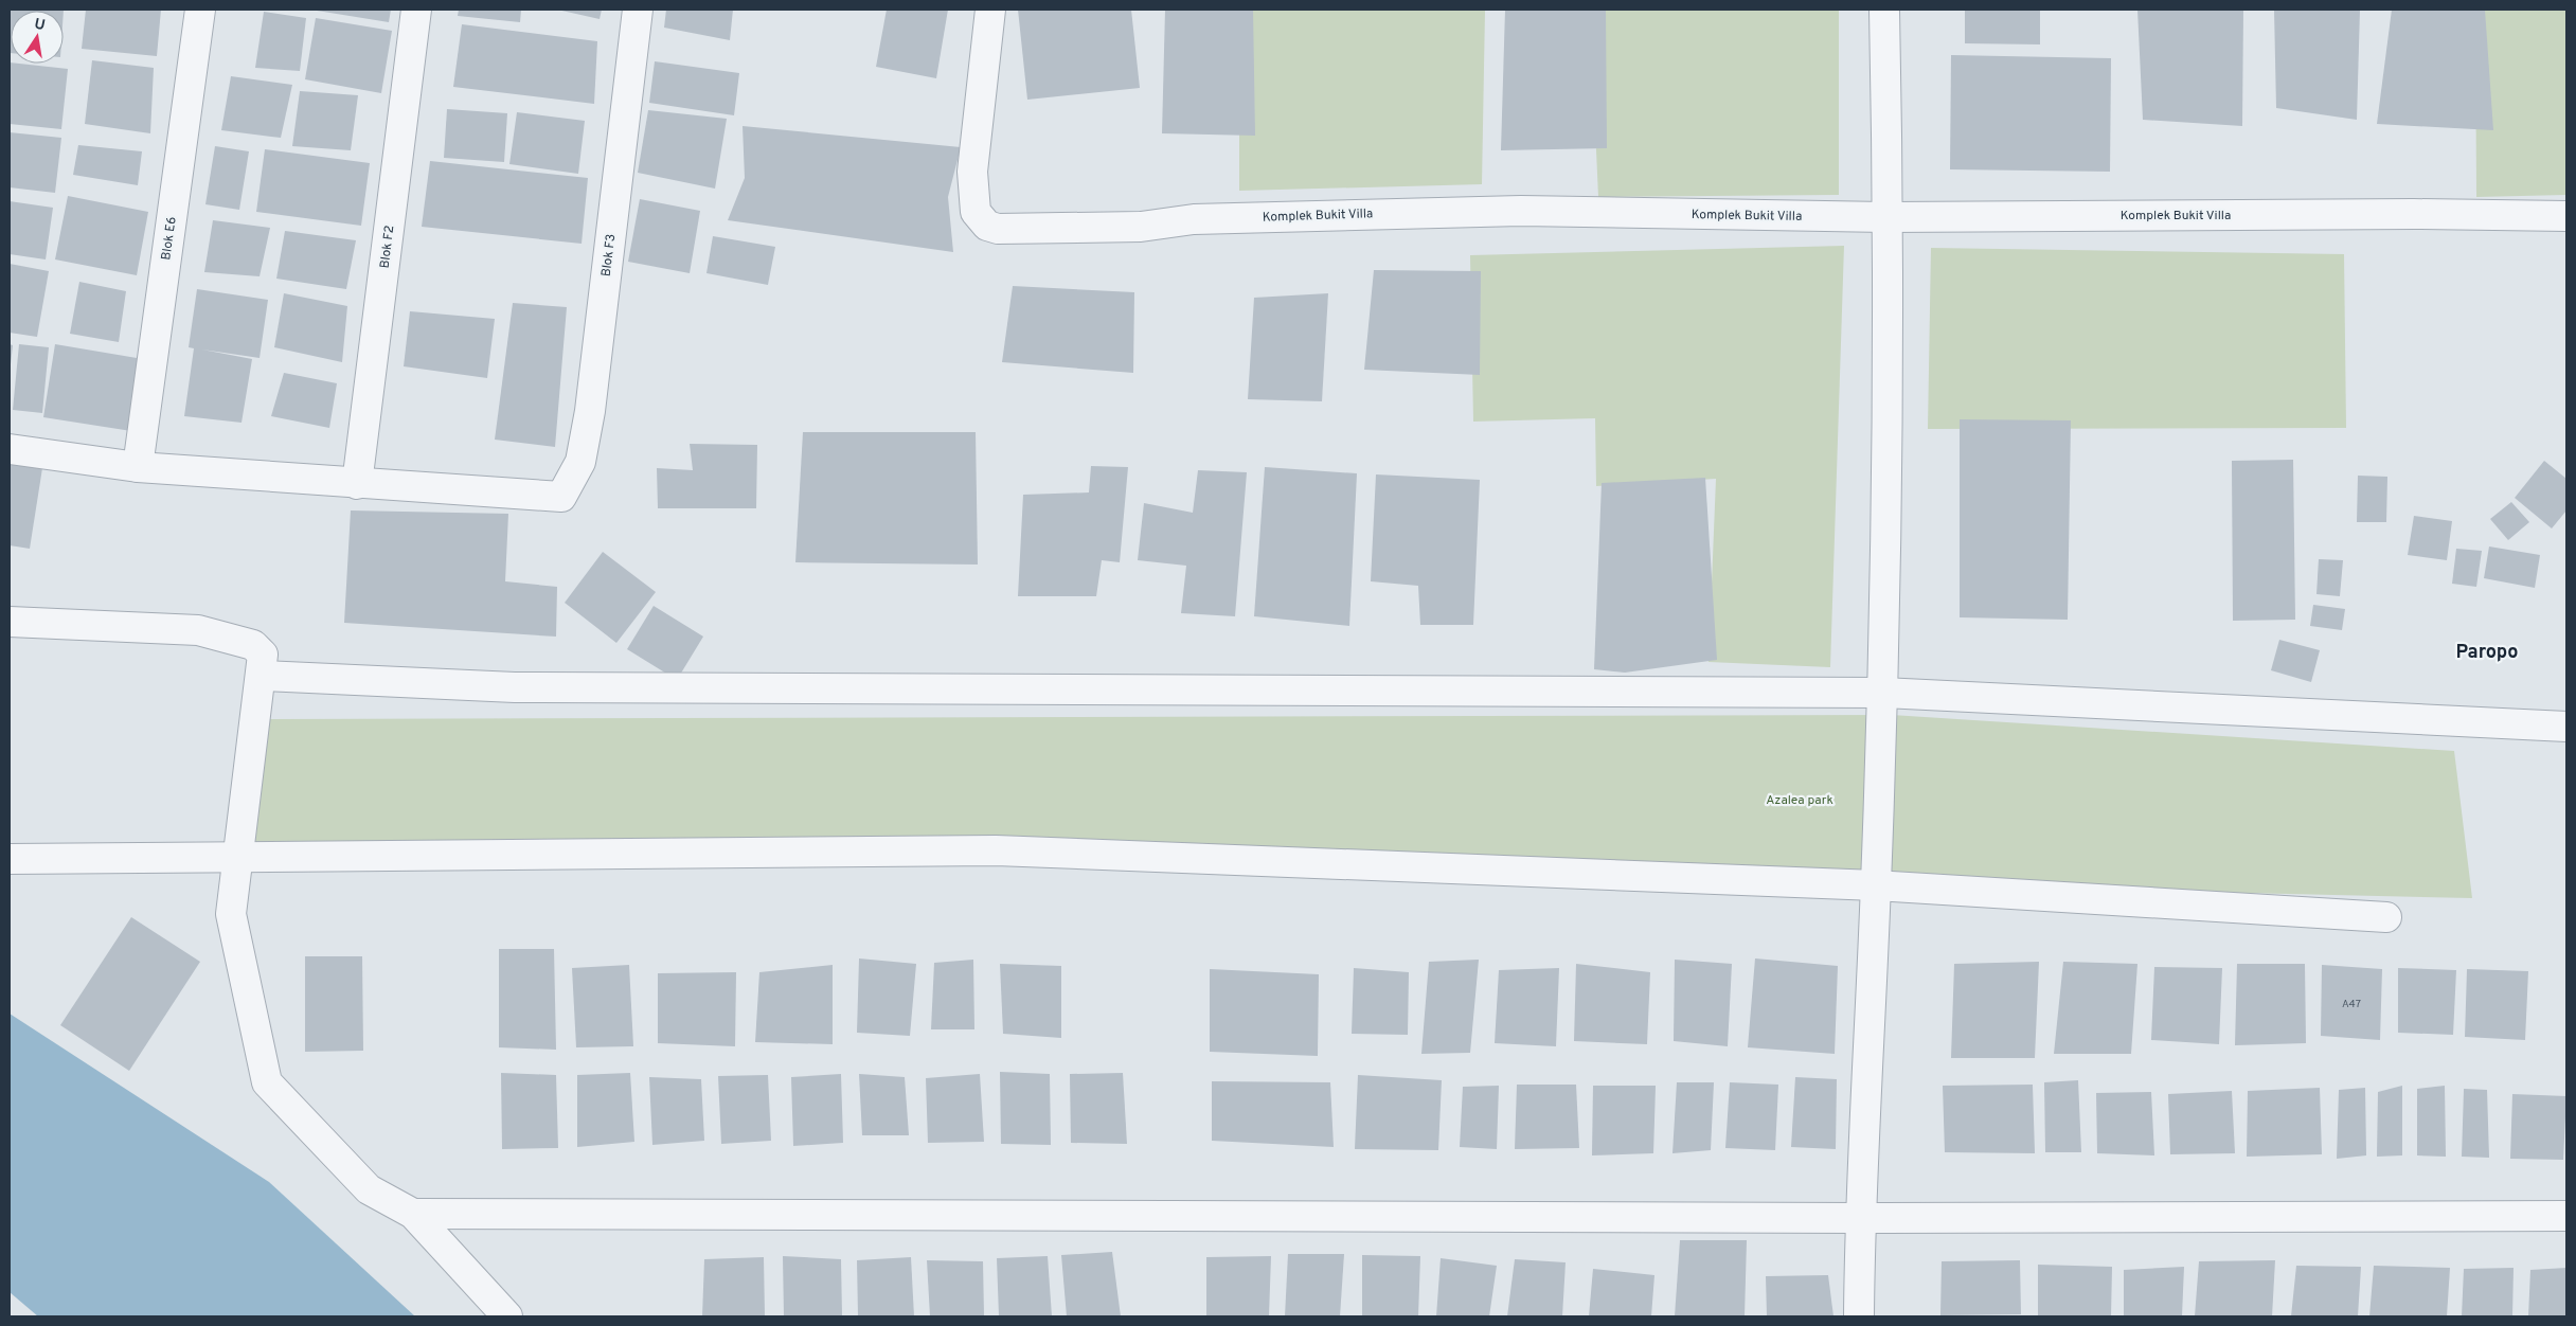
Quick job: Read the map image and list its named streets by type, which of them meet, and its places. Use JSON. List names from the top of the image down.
{
  "streets": {
    "street": [
      "Komplek Bukit Villa",
      "Blok E6",
      "Blok F2",
      "Blok F3"
    ]
  },
  "crossings": [
    ["Blok F2", "Blok F3"]
  ],
  "districts": ["Paropo"],
  "parks": ["Azalea park"],
  "house_numbers": ["A47"],
  "north": "top"
}
